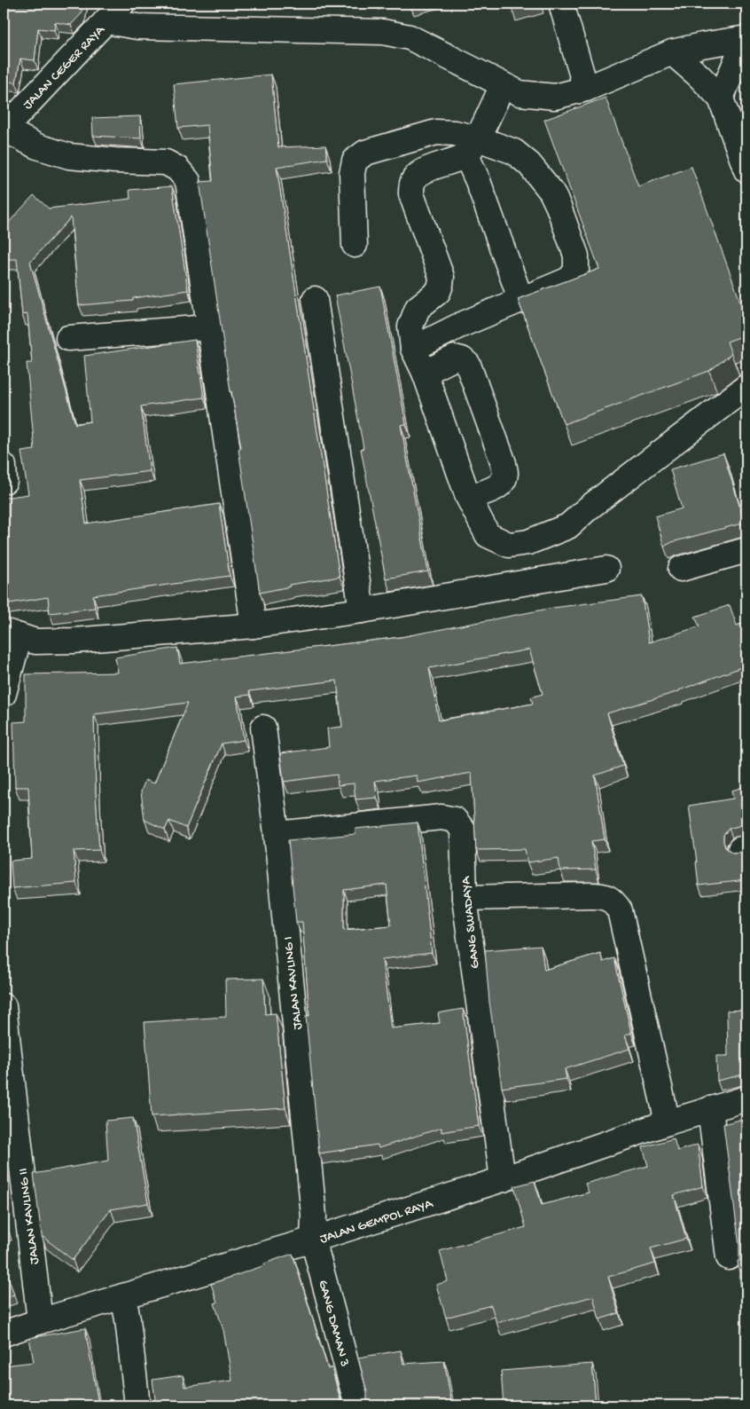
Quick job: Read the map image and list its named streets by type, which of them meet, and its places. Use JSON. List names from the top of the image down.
{
  "streets": {
    "street": [
      "JALAN CEGER RAYA",
      "GANG SWADAYA",
      "JALAN KAVLING I",
      "JALAN KAVLING II",
      "JALAN GEMPOL RAYA",
      "GANG DAMAN 3"
    ]
  },
  "crossings": [
    ["GANG SWADAYA", "JALAN KAVLING I"],
    ["GANG SWADAYA", "JALAN GEMPOL RAYA"],
    ["JALAN KAVLING I", "JALAN GEMPOL RAYA"],
    ["JALAN KAVLING I", "GANG DAMAN 3"],
    ["JALAN KAVLING II", "JALAN GEMPOL RAYA"],
    ["JALAN GEMPOL RAYA", "GANG DAMAN 3"]
  ]
}
